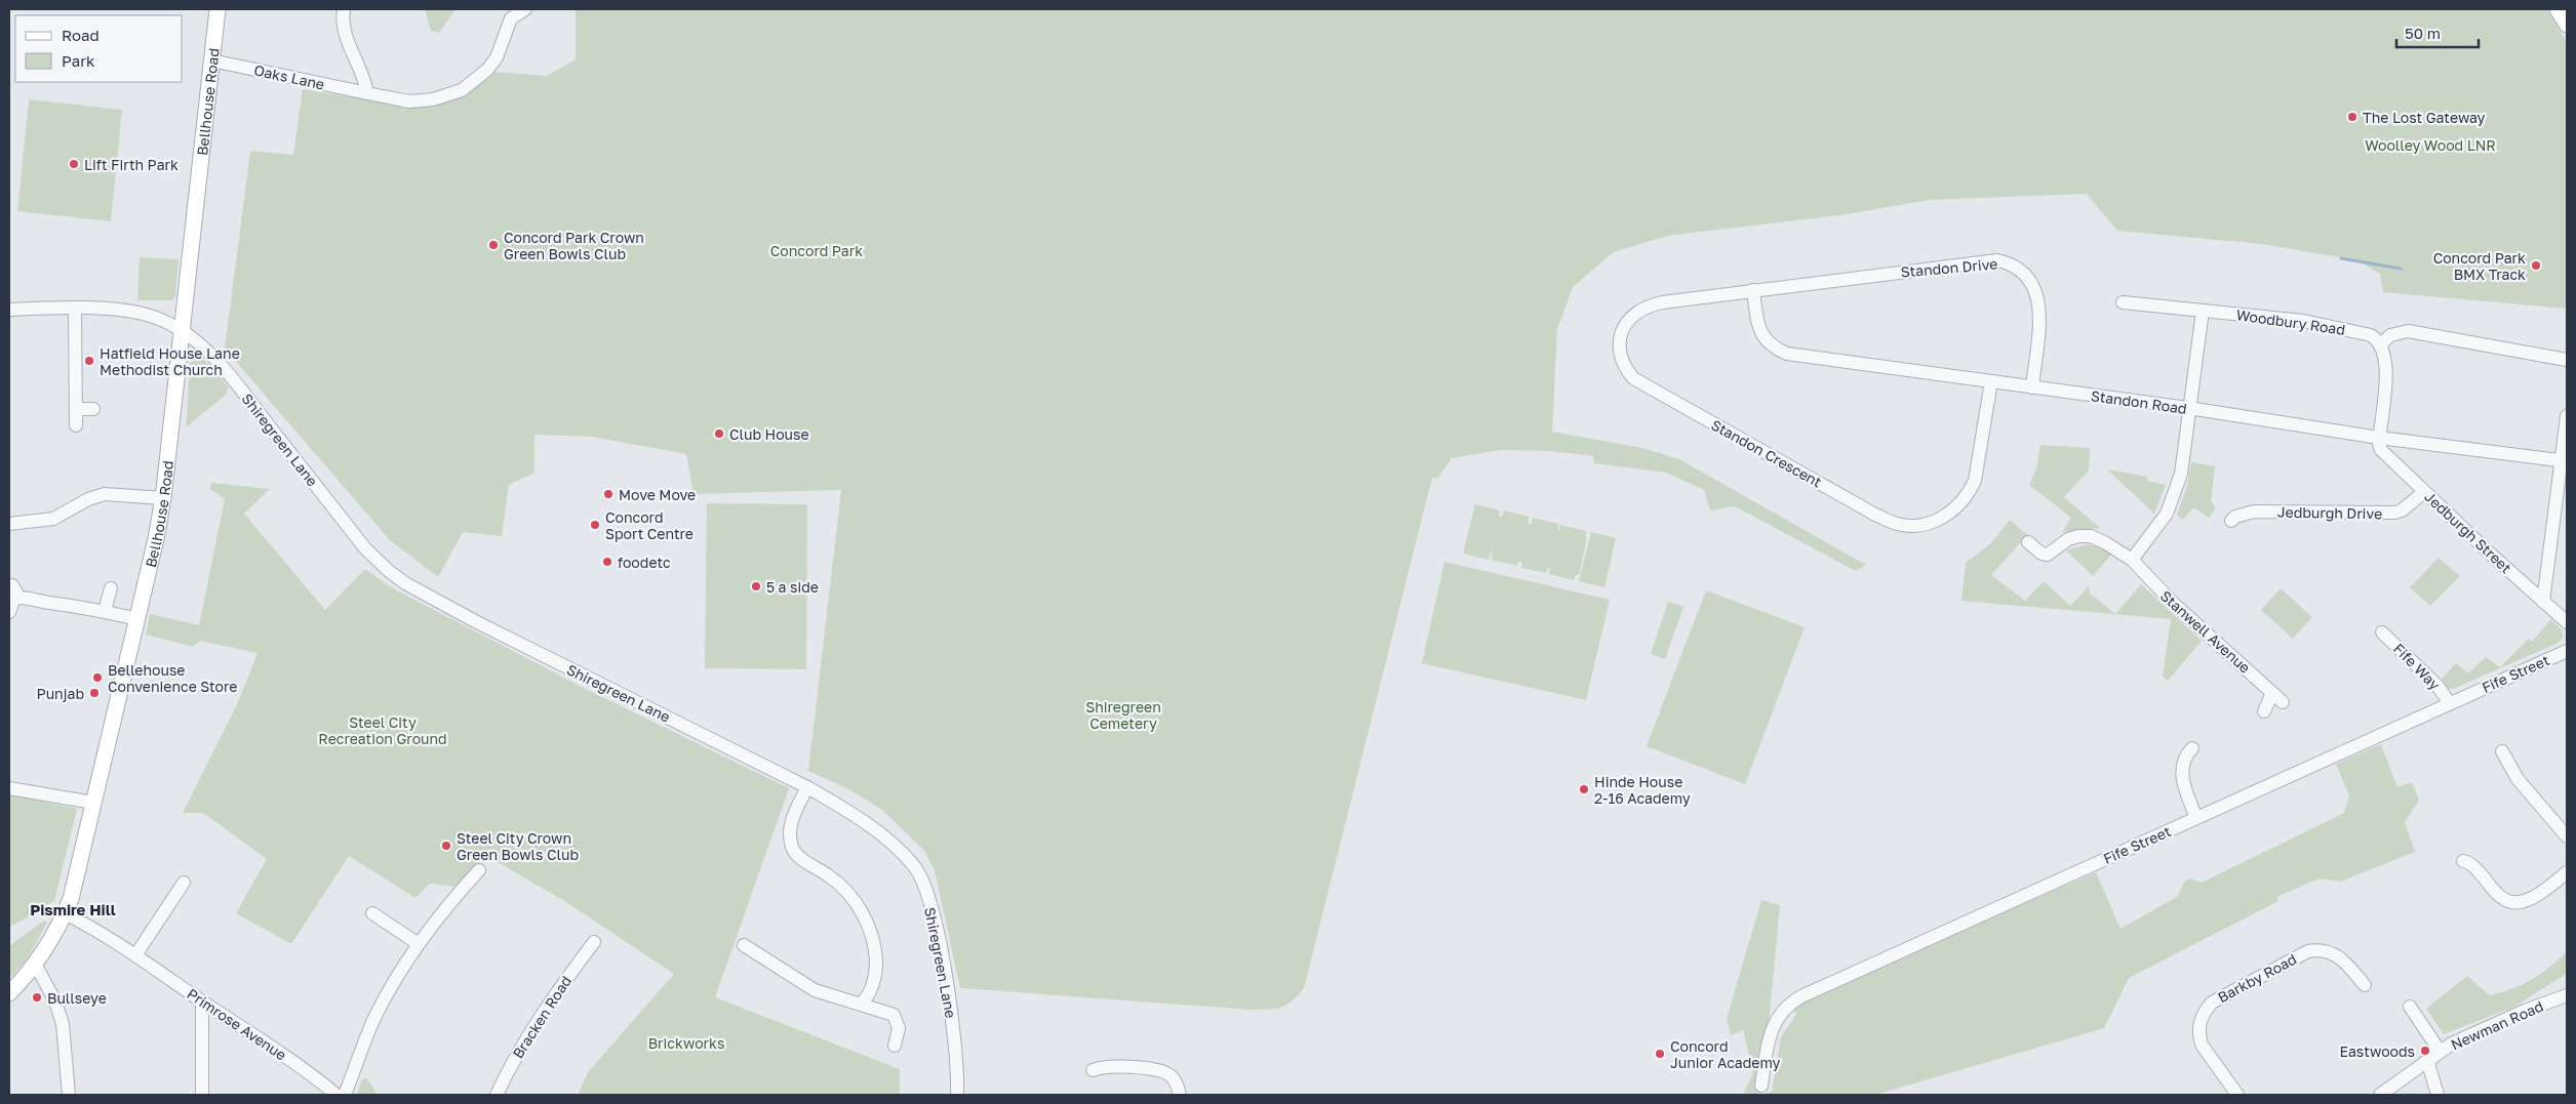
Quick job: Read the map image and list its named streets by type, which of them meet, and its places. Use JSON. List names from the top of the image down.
{
  "streets": {
    "main road": ["Bellhouse Road"],
    "street": [
      "Oaks Lane",
      "Standon Drive",
      "Woodbury Road",
      "Standon Road",
      "Shiregreen Lane",
      "Standon Crescent",
      "Jedburgh Drive",
      "Jedburgh Street",
      "Stanwell Avenue",
      "Fife Way",
      "Fife Street",
      "Barkby Road",
      "Bracken Road",
      "Primrose Avenue",
      "Newman Road"
    ]
  },
  "crossings": [
    ["Oaks Lane", "Bellhouse Road"],
    ["Bellhouse Road", "Shiregreen Lane"],
    ["Bellhouse Road", "Primrose Avenue"],
    ["Standon Drive", "Standon Road"],
    ["Standon Drive", "Standon Crescent"],
    ["Standon Road", "Standon Crescent"],
    ["Standon Road", "Jedburgh Street"],
    ["Jedburgh Drive", "Jedburgh Street"],
    ["Fife Way", "Fife Street"]
  ],
  "districts": ["Pismire Hill"],
  "parks": [
    "Woolley Wood LNR",
    "Concord Park",
    "Shiregreen Cemetery",
    "Steel City Recreation Ground",
    "Brickworks"
  ],
  "places": [
    "The Lost Gateway",
    "Lift Firth Park",
    "Concord Park Crown Green Bowls Club",
    "Concord Park BMX Track",
    "Hatfield House Lane Methodist Church",
    "Club House",
    "Move Move",
    "Concord Sport Centre",
    "foodetc",
    "5 a side",
    "Bellehouse Convenience Store",
    "Punjab",
    "Hinde House 2-16 Academy",
    "Steel City Crown Green Bowls Club",
    "Bullseye",
    "Eastwoods",
    "Concord Junior Academy"
  ],
  "legend": ["Road", "Park"],
  "scale_bar": "50 m"
}
